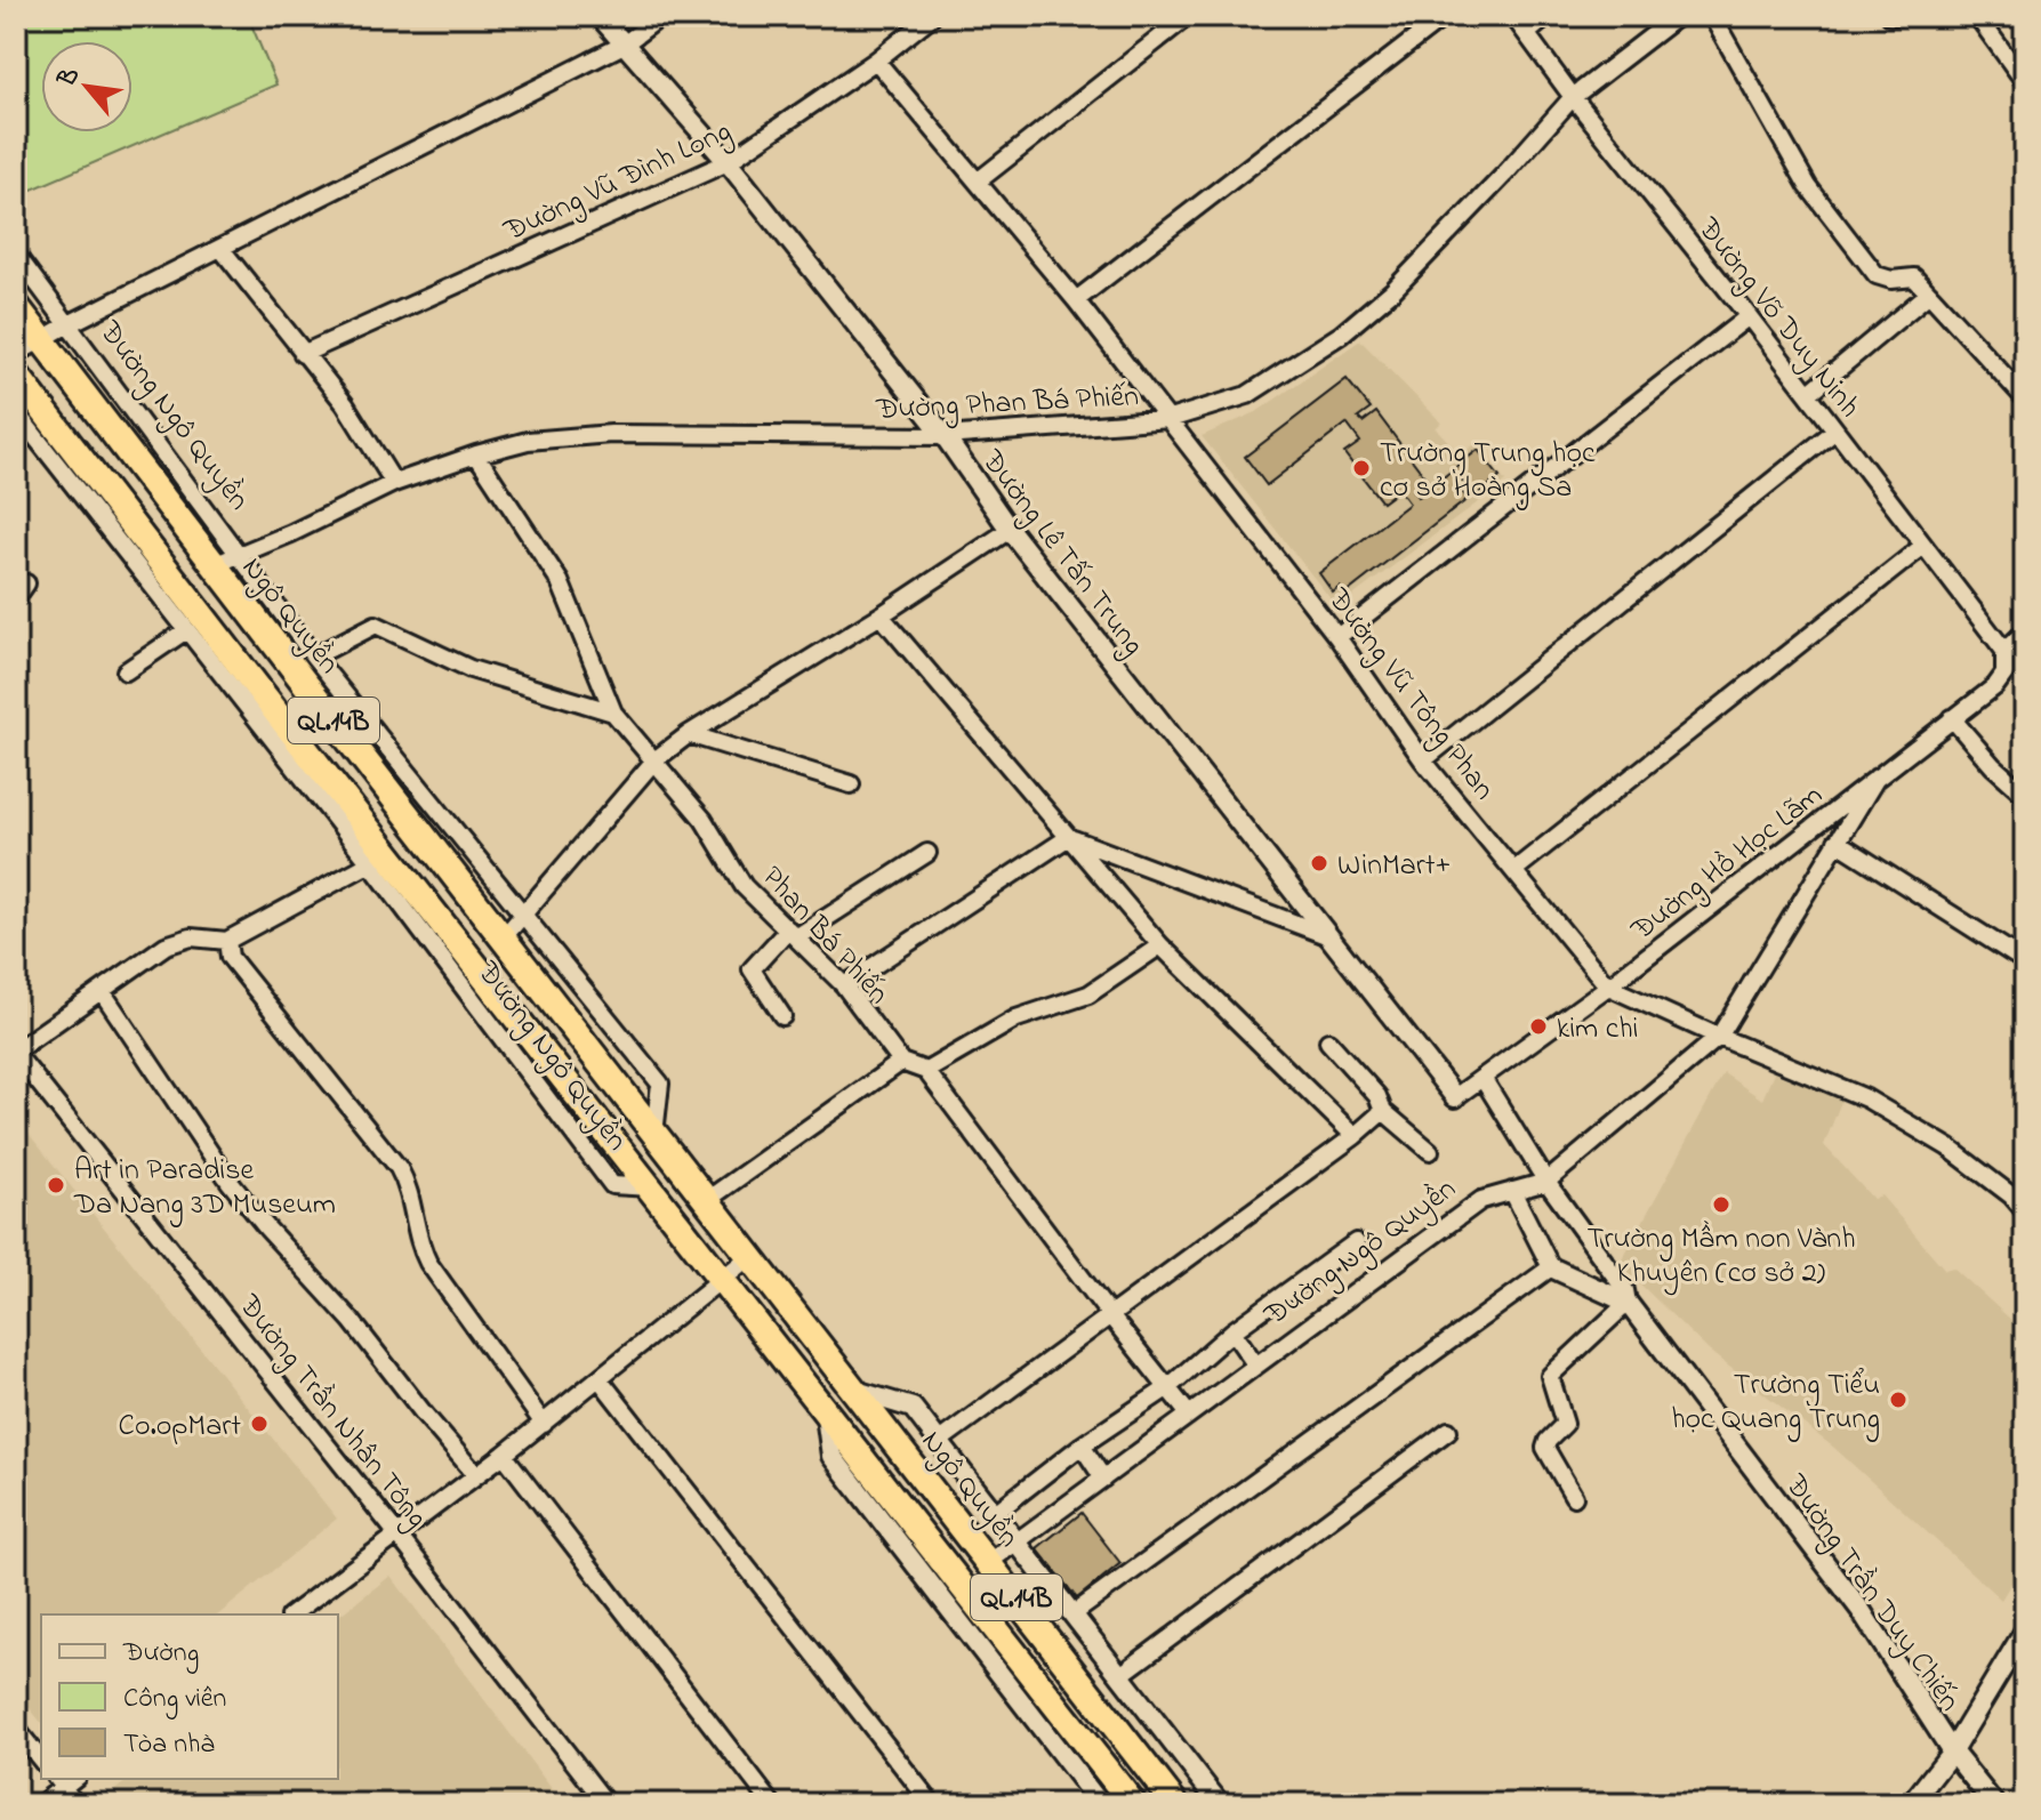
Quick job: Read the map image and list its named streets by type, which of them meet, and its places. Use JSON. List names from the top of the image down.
{
  "streets": {
    "highway": ["Đường Ngô Quyền", "Ngô Quyền", "QL.14B"],
    "street": [
      "Đường Vũ Đình Long",
      "Đường Võ Duy Ninh",
      "Đường Phan Bá Phiến",
      "Đường Lê Tấn Trung",
      "Đường Vũ Tông Phan",
      "Đường Hồ Học Lãm",
      "Phan Bá Phiến",
      "Đường Trần Nhân Tông",
      "Đường Trần Duy Chiến"
    ]
  },
  "crossings": [
    ["Đường Vũ Đình Long", "Đường Lê Tấn Trung"],
    ["Đường Vũ Đình Long", "Đường Vũ Tông Phan"],
    ["Đường Võ Duy Ninh", "Đường Phan Bá Phiến"],
    ["Đường Võ Duy Ninh", "Đường Hồ Học Lãm"],
    ["Đường Phan Bá Phiến", "Đường Ngô Quyền"],
    ["Đường Phan Bá Phiến", "Đường Lê Tấn Trung"],
    ["Đường Phan Bá Phiến", "Ngô Quyền"],
    ["Đường Phan Bá Phiến", "Đường Vũ Tông Phan"],
    ["Đường Phan Bá Phiến", "Phan Bá Phiến"],
    ["Đường Ngô Quyền", "Đường Lê Tấn Trung"],
    ["Đường Ngô Quyền", "Ngô Quyền"],
    ["Đường Ngô Quyền", "Đường Vũ Tông Phan"],
    ["Đường Ngô Quyền", "QL.14B"],
    ["Đường Ngô Quyền", "Đường Hồ Học Lãm"],
    ["Đường Ngô Quyền", "Phan Bá Phiến"],
    ["Đường Lê Tấn Trung", "Đường Hồ Học Lãm"],
    ["Đường Vũ Tông Phan", "Đường Hồ Học Lãm"]
  ],
  "places": [
    "Trường Trung học cơ sở Hoàng Sa",
    "WinMart+",
    "kim chi",
    "Art in Paradise Da Nang 3D Museum",
    "Trường Mầm non Vành Khuyên (cơ sở 2)",
    "Trường Tiểu học Quang Trung",
    "Co.opMart"
  ],
  "legend": ["Đường", "Công viên", "Tòa nhà"],
  "north": "top left"
}
